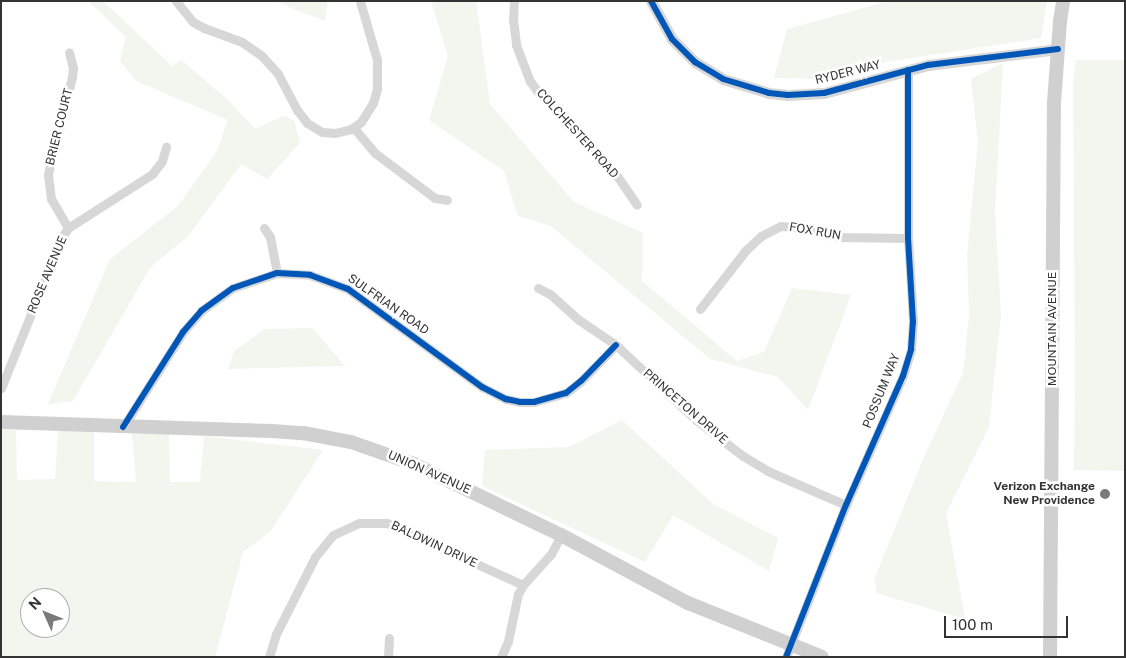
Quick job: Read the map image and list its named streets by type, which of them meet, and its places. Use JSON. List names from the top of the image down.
{
  "streets": {
    "main road": ["MOUNTAIN AVENUE", "UNION AVENUE"],
    "street": [
      "RYDER WAY",
      "BRIER COURT",
      "COLCHESTER ROAD",
      "FOX RUN",
      "ROSE AVENUE",
      "SULFRIAN ROAD",
      "POSSUM WAY",
      "PRINCETON DRIVE",
      "BALDWIN DRIVE"
    ]
  },
  "crossings": [
    ["RYDER WAY", "MOUNTAIN AVENUE"],
    ["RYDER WAY", "POSSUM WAY"],
    ["BRIER COURT", "ROSE AVENUE"],
    ["FOX RUN", "POSSUM WAY"],
    ["SULFRIAN ROAD", "PRINCETON DRIVE"],
    ["SULFRIAN ROAD", "UNION AVENUE"],
    ["POSSUM WAY", "PRINCETON DRIVE"],
    ["POSSUM WAY", "UNION AVENUE"]
  ],
  "places": ["Verizon Exchange New Providence"],
  "scale_bar": "100 m",
  "north": "top left"
}
